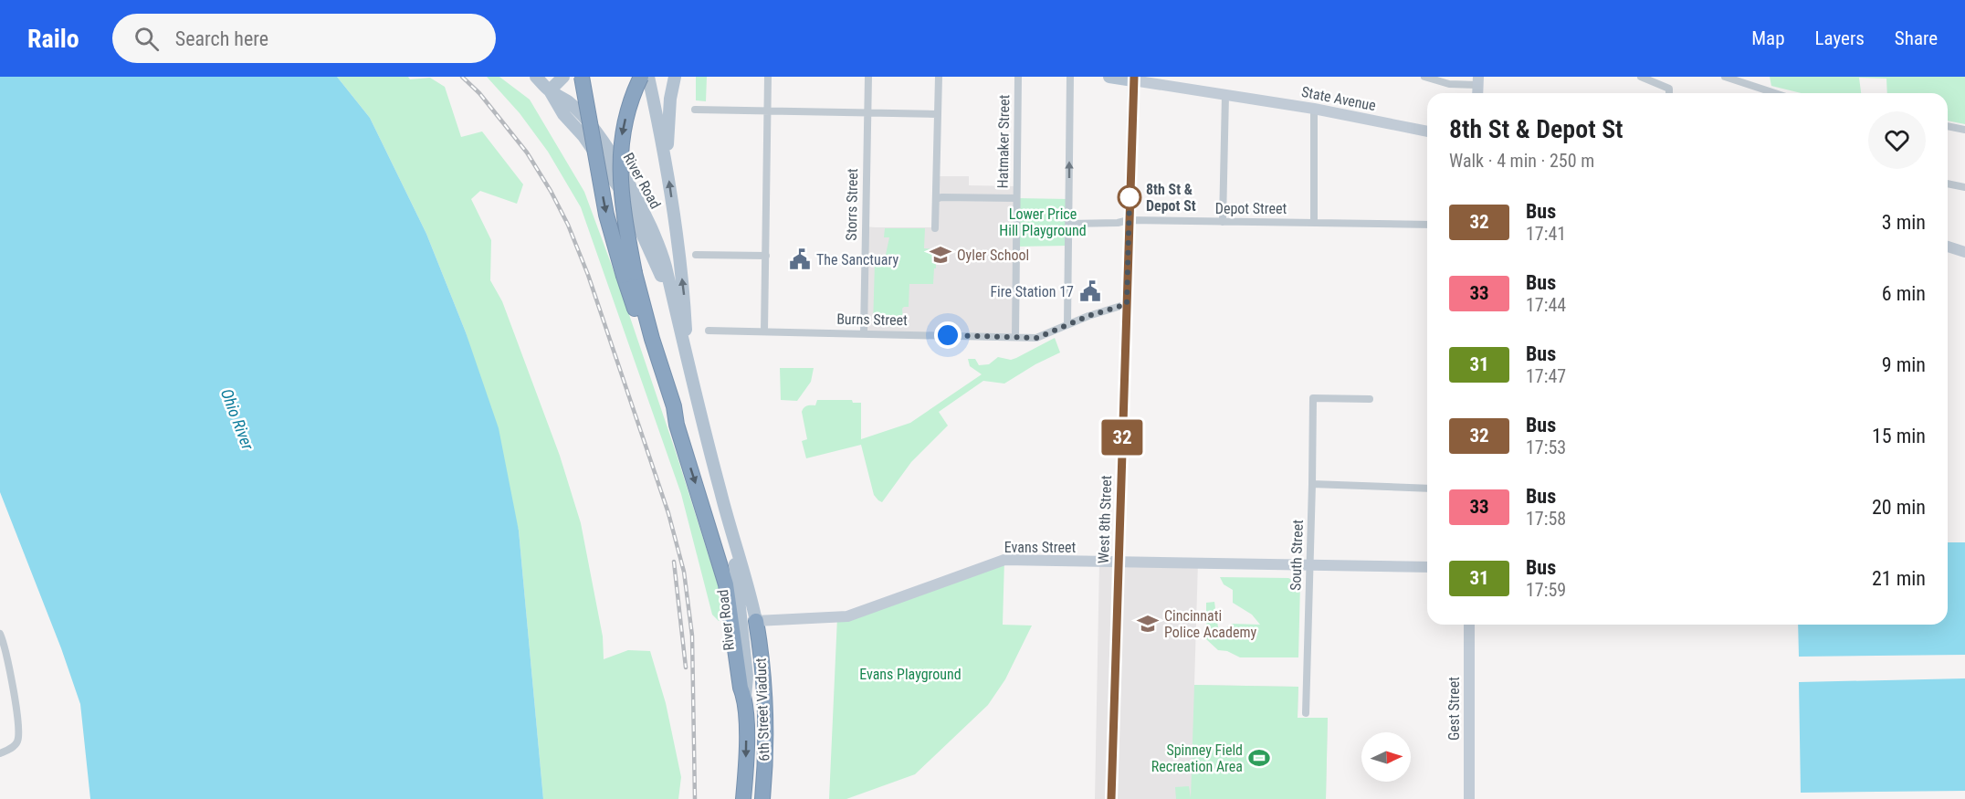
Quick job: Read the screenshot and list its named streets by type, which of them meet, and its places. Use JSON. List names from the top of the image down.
{
  "streets": {
    "highway": ["6th Street Viaduct"],
    "main road": [
      "State Avenue",
      "River Road",
      "West 8th Street",
      "Evans Street",
      "Gest Street"
    ],
    "street": [
      "Hatmaker Street",
      "Storrs Street",
      "Depot Street",
      "Burns Street",
      "South Street"
    ]
  },
  "crossings": [
    ["State Avenue", "West 8th Street"],
    ["Hatmaker Street", "Burns Street"],
    ["River Road", "Evans Street"],
    ["River Road", "6th Street Viaduct"],
    ["Storrs Street", "Burns Street"],
    ["Depot Street", "West 8th Street"],
    ["Burns Street", "West 8th Street"],
    ["Evans Street", "South Street"],
    ["Evans Street", "6th Street Viaduct"]
  ],
  "water": ["Ohio River"],
  "parks": ["Lower Price Hill Playground", "Evans Playground"],
  "places": {
    "other": ["8th St & Depot St"],
    "school or university": ["Oyler School", "Cincinnati Police Academy"],
    "public building": ["The Sanctuary", "Fire Station 17"],
    "sports": ["Spinney Field Recreation Area"]
  },
  "lines": ["bus line 32"],
  "north": "right",
  "page": {
    "header": "Railo",
    "search": "Search here",
    "nav": ["Map", "Layers", "Share"],
    "on_map": "32",
    "heading": ["8th St & Depot St", "Walk · 4 min · 250 m"],
    "list": [
      {
        "mark": "32",
        "name": "Bus",
        "note": "17:41",
        "value": "3 min"
      },
      {
        "mark": "33",
        "name": "Bus",
        "note": "17:44",
        "value": "6 min"
      },
      {
        "mark": "31",
        "name": "Bus",
        "note": "17:47",
        "value": "9 min"
      },
      {
        "mark": "32",
        "name": "Bus",
        "note": "17:53",
        "value": "15 min"
      },
      {
        "mark": "33",
        "name": "Bus",
        "note": "17:58",
        "value": "20 min"
      },
      {
        "mark": "31",
        "name": "Bus",
        "note": "17:59",
        "value": "21 min"
      }
    ]
  }
}
